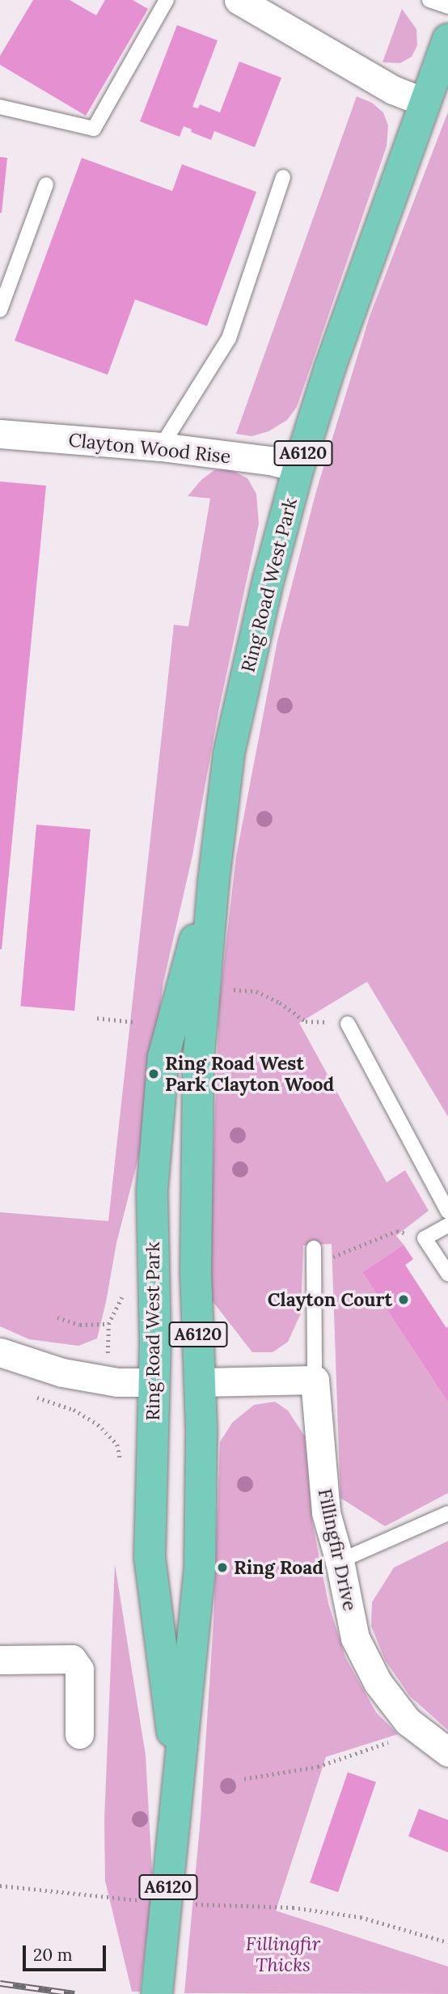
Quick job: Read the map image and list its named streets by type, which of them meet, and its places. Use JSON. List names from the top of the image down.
{
  "streets": {
    "highway": ["A6120", "Ring Road West Park"],
    "street": ["Clayton Wood Rise", "Fillingfir Drive"]
  },
  "crossings": [
    ["Clayton Wood Rise", "Ring Road West Park"],
    ["A6120", "Ring Road West Park"]
  ],
  "parks": ["Fillingfir Thicks"],
  "places": ["Ring Road West Park Clayton Wood", "Clayton Court", "Ring Road"],
  "scale_bar": "20 m"
}
